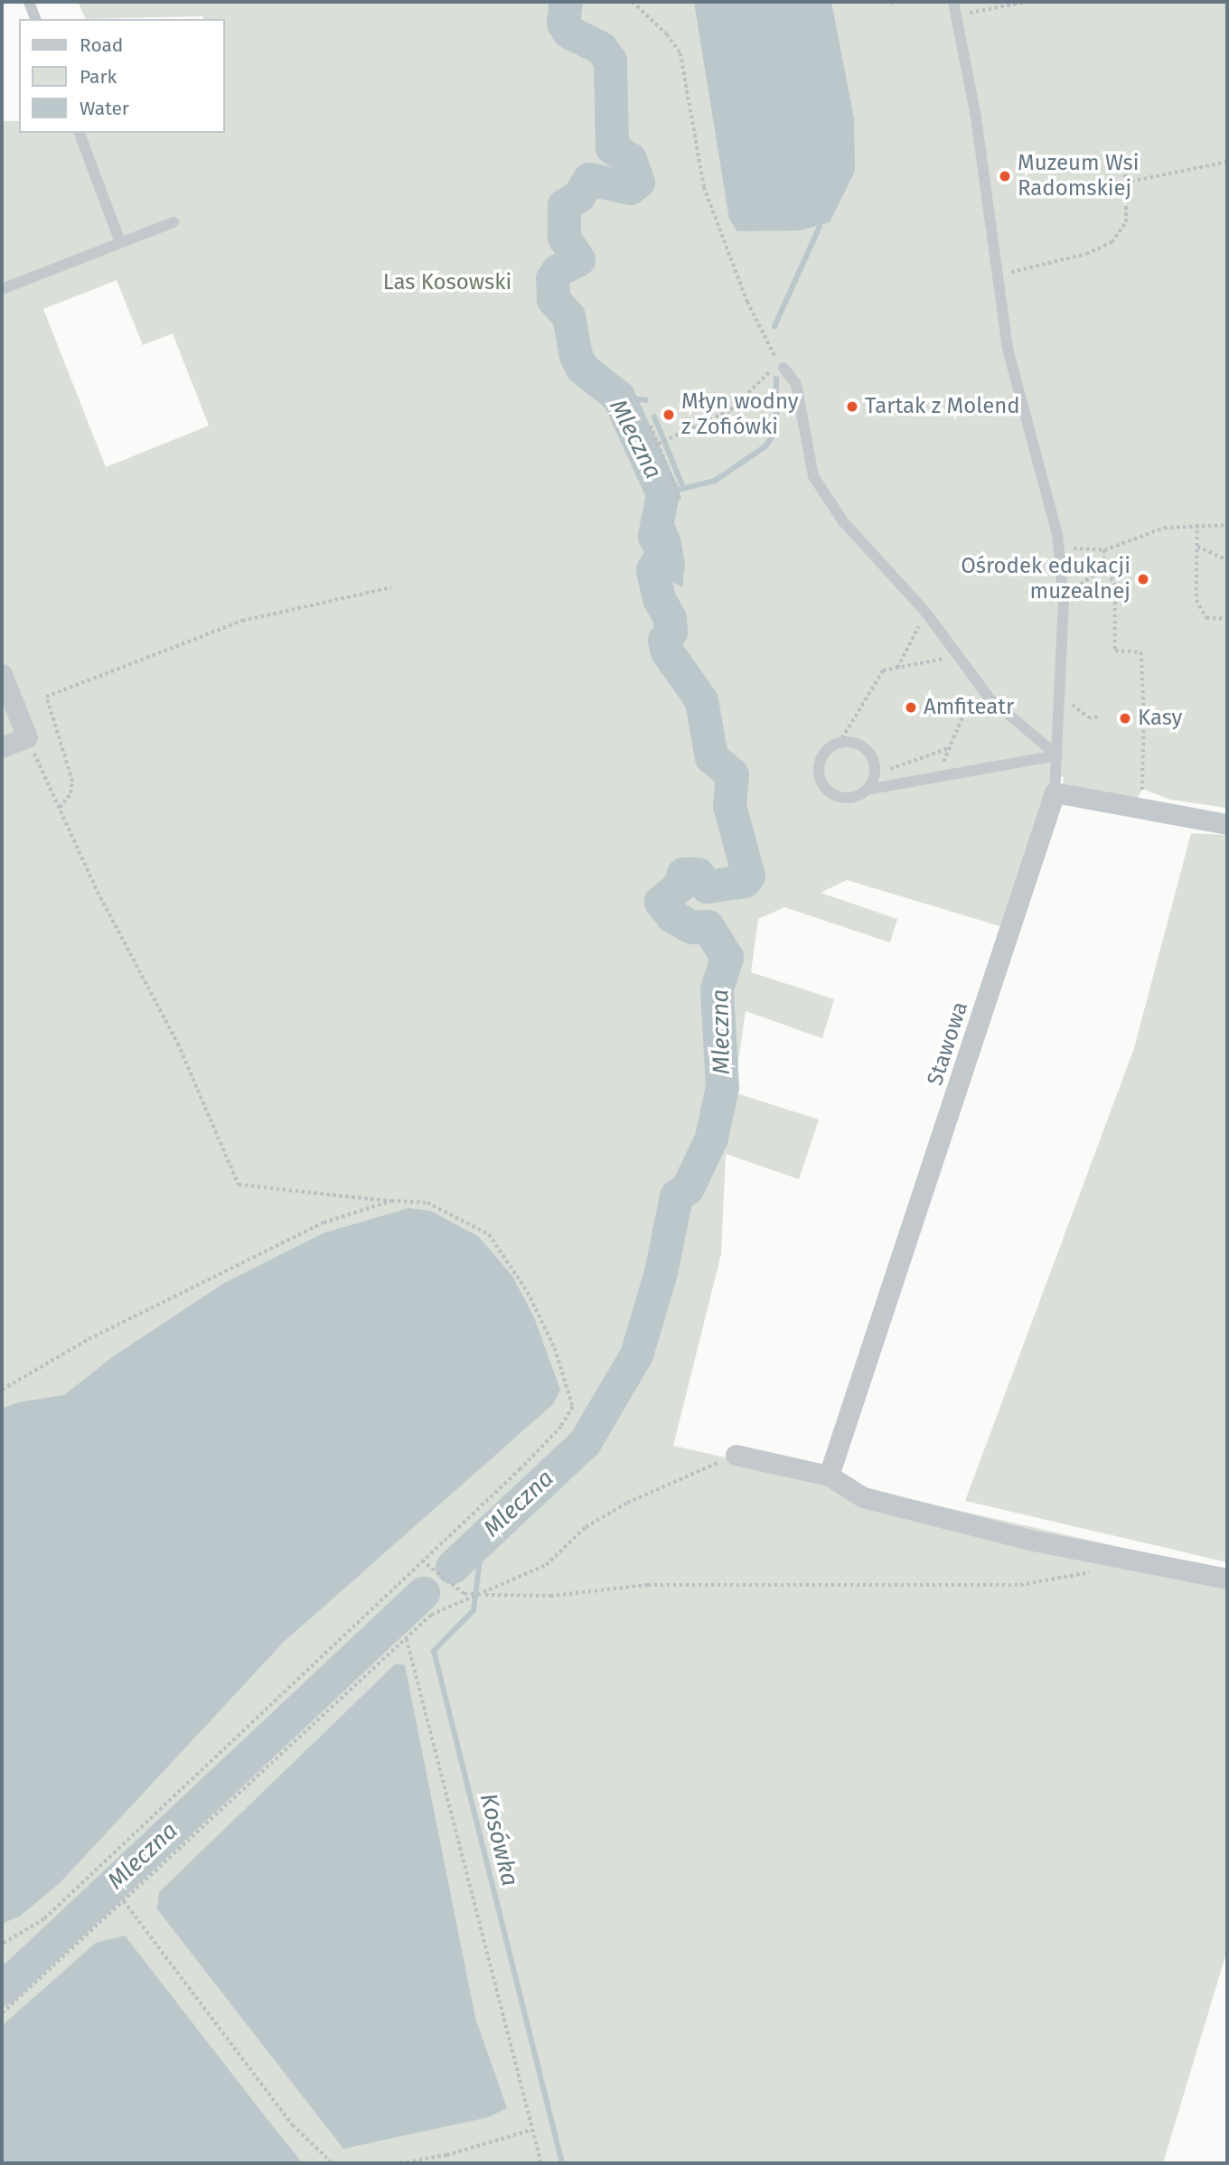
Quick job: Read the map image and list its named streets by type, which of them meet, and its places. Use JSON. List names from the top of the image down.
{
  "streets": {
    "street": ["Stawowa"]
  },
  "water": ["Mleczna", "Kosówka"],
  "parks": ["Las Kosowski"],
  "places": [
    "Muzeum Wsi Radomskiej",
    "Tartak z Molend",
    "Młyn wodny z Zofiówki",
    "Ośrodek edukacji muzealnej",
    "Amfiteatr",
    "Kasy"
  ],
  "legend": ["Road", "Park", "Water"]
}
